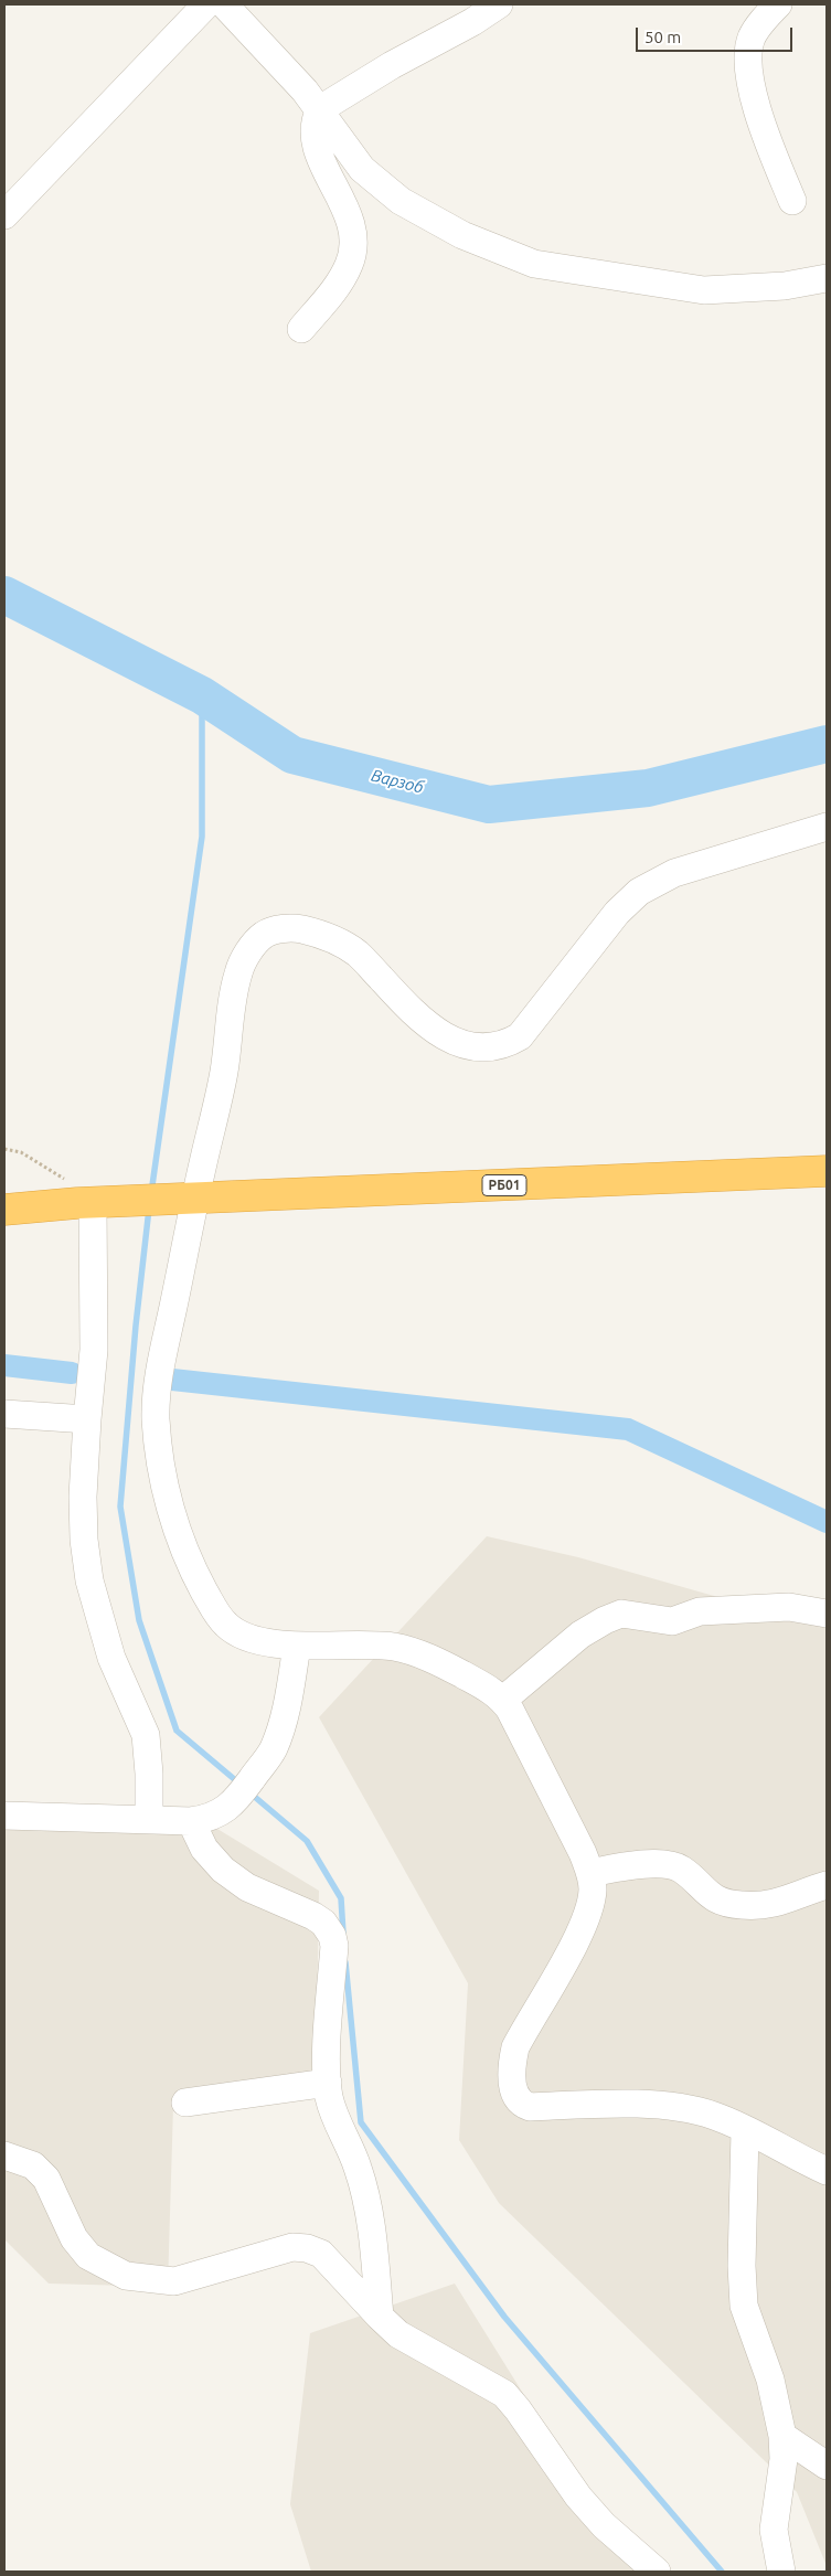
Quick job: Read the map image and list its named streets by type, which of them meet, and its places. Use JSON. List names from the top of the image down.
{
  "streets": {
    "highway": ["РБ01"]
  },
  "water": ["Варзоб"],
  "scale_bar": "50 m"
}
